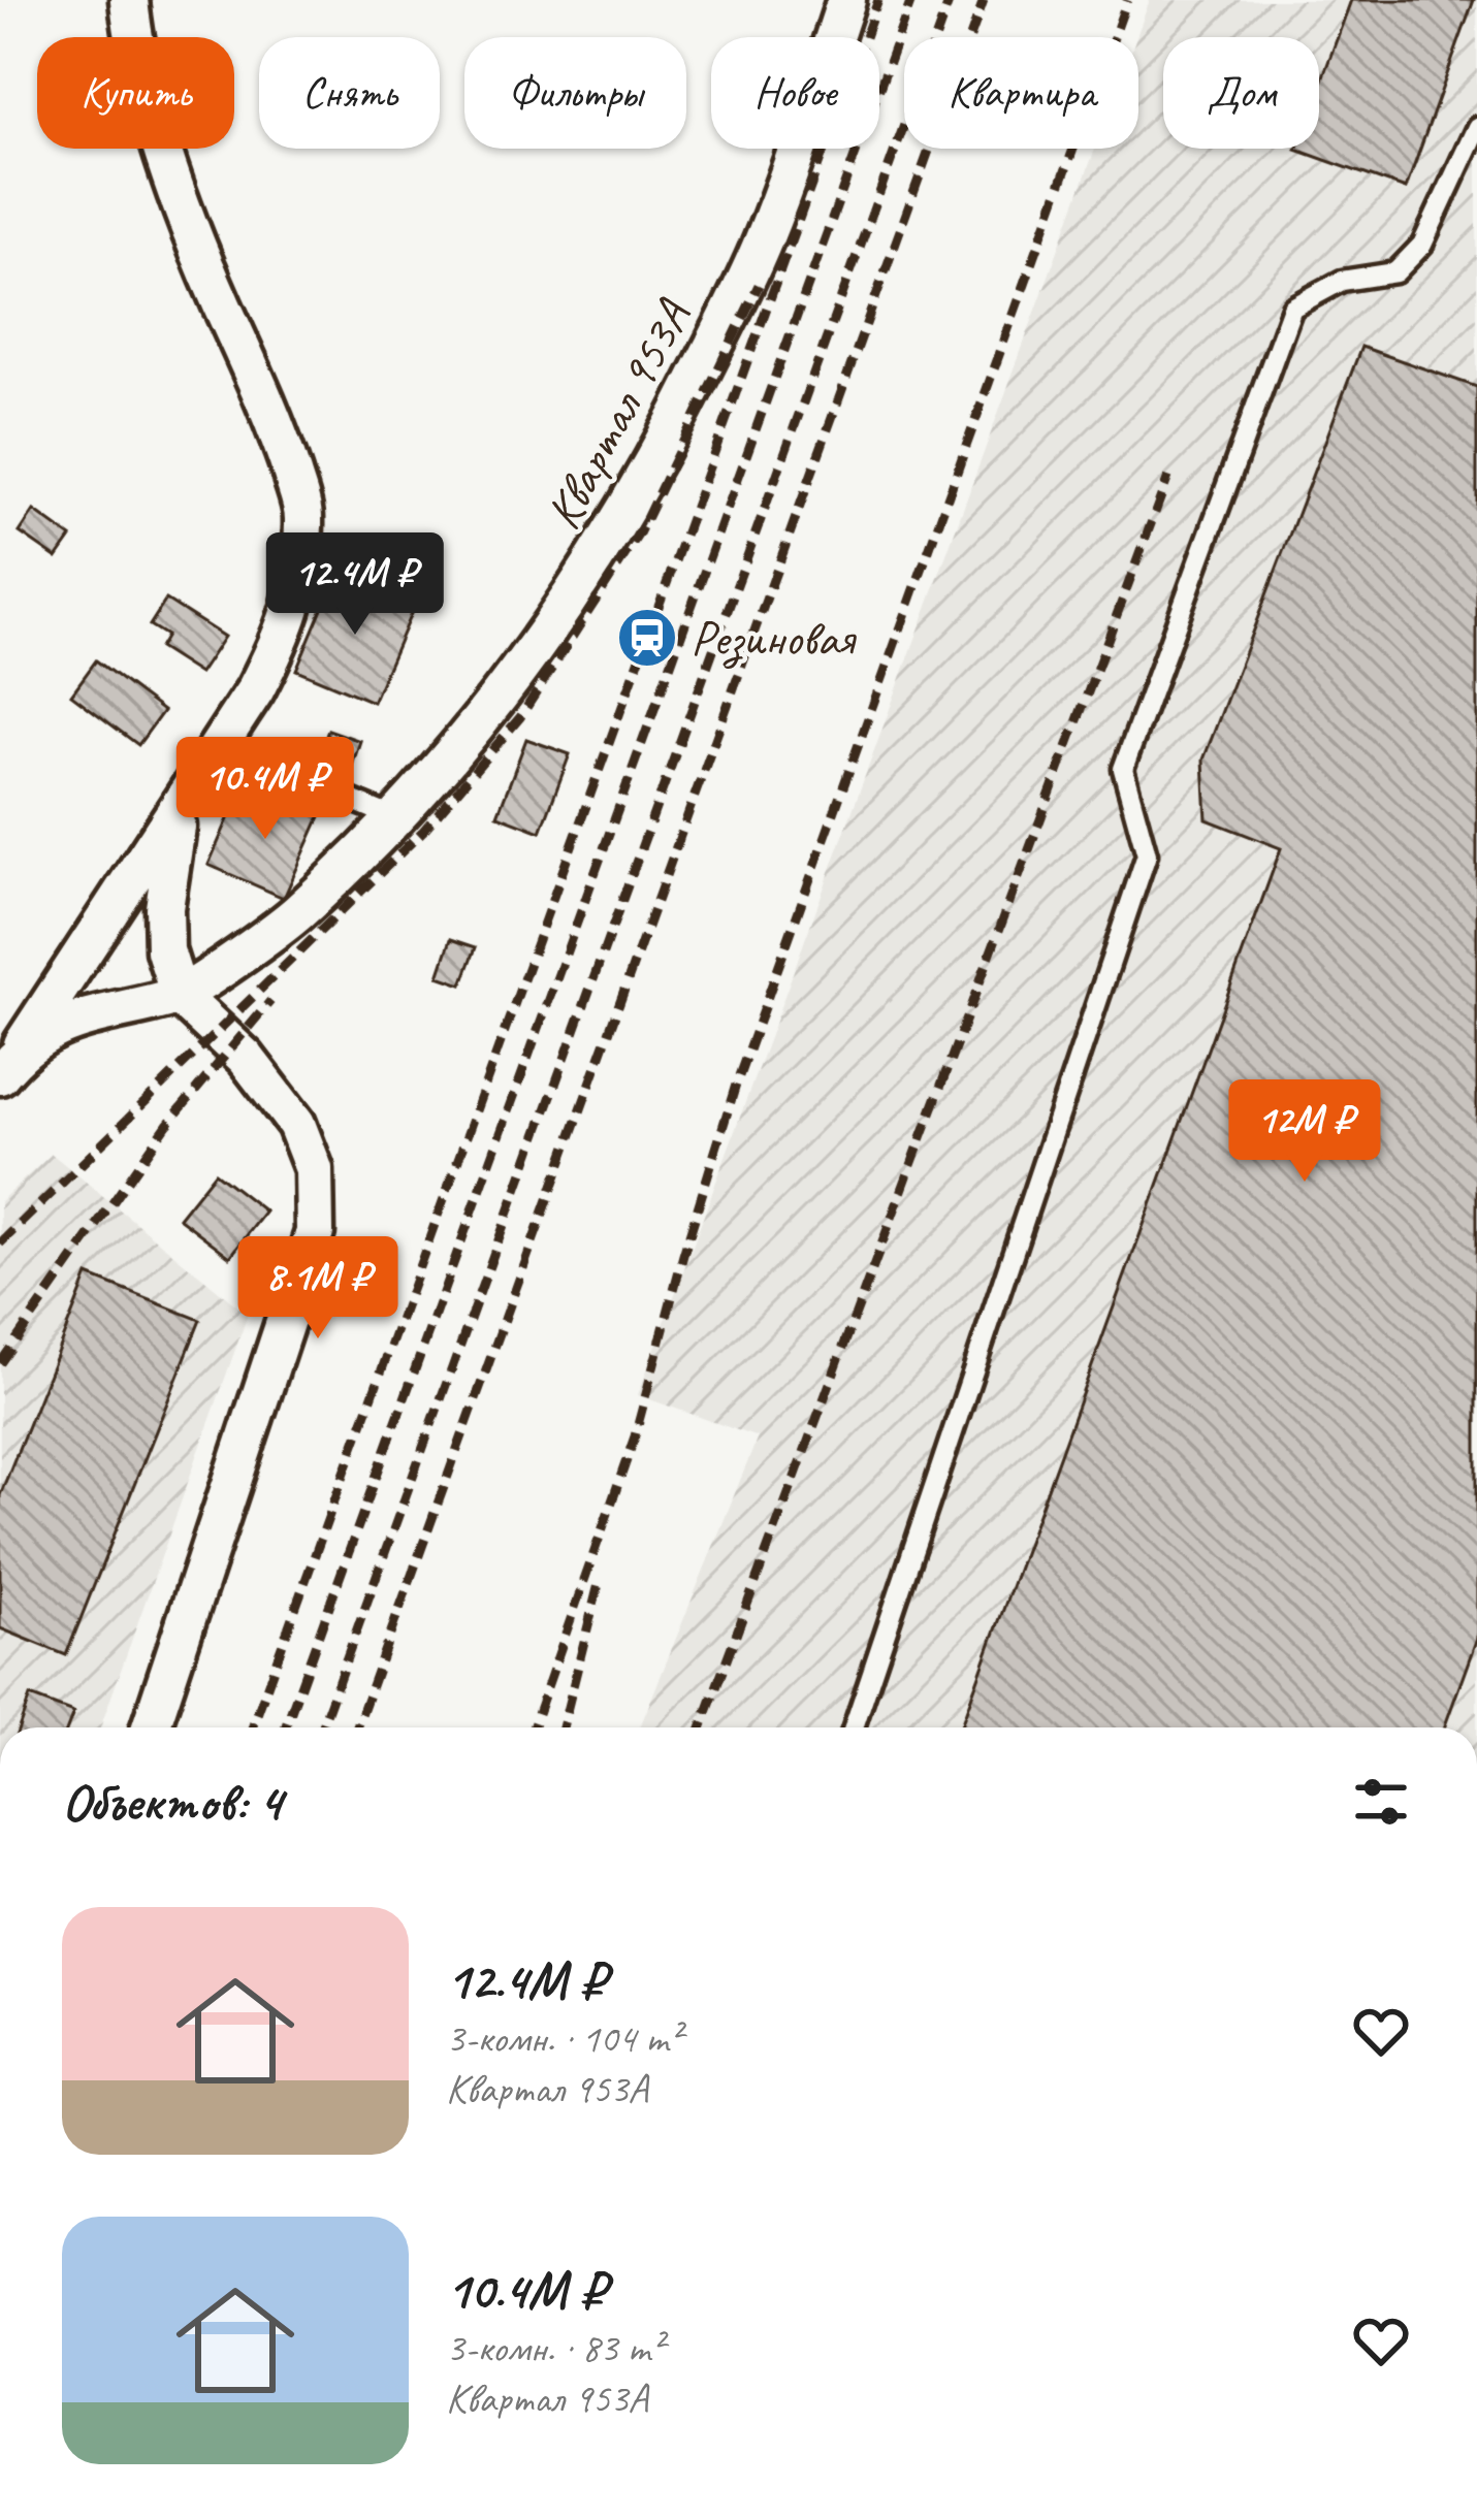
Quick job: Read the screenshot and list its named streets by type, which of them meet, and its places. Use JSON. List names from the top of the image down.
{
  "streets": {
    "street": ["Квартал 953А"]
  },
  "places": {
    "station": ["Резиновая"]
  },
  "page": {
    "chip": [
      "Купить",
      "Снять",
      "Фильтры",
      "Новое",
      "Квартира",
      "Дом"
    ],
    "price": [
      "12.4M ₽",
      "10.4M ₽",
      "12M ₽",
      "8.1M ₽"
    ],
    "heading": "Объектов: 4",
    "list": [
      {
        "name": "12.4M ₽",
        "note": "3-комн. · 104 m² · Квартал 953А"
      },
      {
        "name": "10.4M ₽",
        "note": "3-комн. · 83 m² · Квартал 953А"
      }
    ]
  }
}
